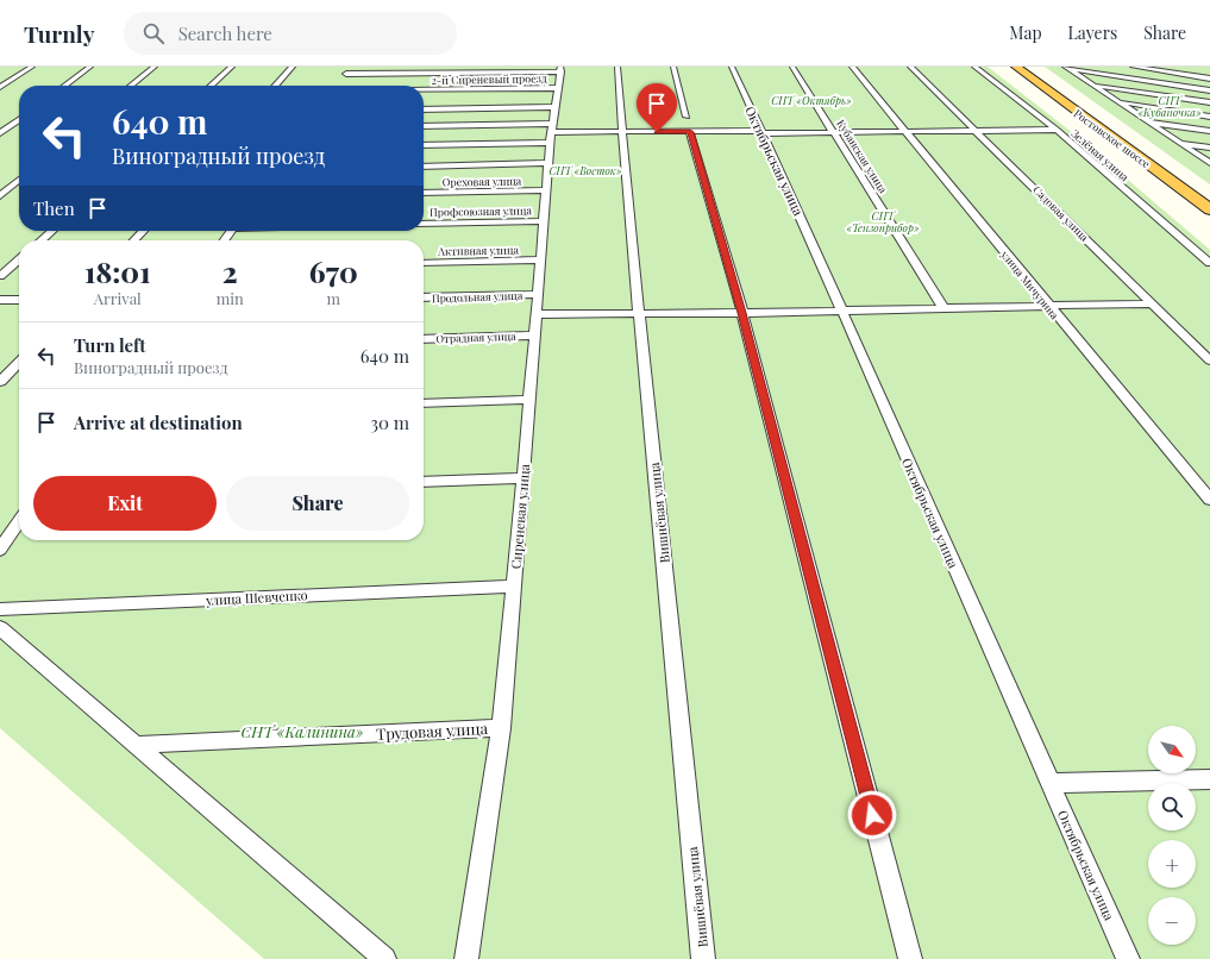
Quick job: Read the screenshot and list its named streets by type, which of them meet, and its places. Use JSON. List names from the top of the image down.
{
  "streets": {
    "highway": ["Ростовское шоссе"],
    "street": [
      "2-й Сиреневый проезд",
      "Зелёная улица",
      "Кубанская улица",
      "Октябрьская улица",
      "Ореховая улица",
      "Профсоюзная улица",
      "Садовая улица",
      "Активная улица",
      "улица Мичурина",
      "Продольная улица",
      "Отрадная улица",
      "Вишнёвая улица",
      "Сиреневая улица",
      "улица Шевченко",
      "Трудовая улица"
    ]
  },
  "crossings": [
    ["2-й Сиреневый проезд", "Сиреневая улица"],
    ["Ореховая улица", "Сиреневая улица"],
    ["Профсоюзная улица", "Сиреневая улица"],
    ["Активная улица", "Сиреневая улица"],
    ["Продольная улица", "Сиреневая улица"],
    ["Отрадная улица", "Сиреневая улица"],
    ["Сиреневая улица", "улица Шевченко"],
    ["Сиреневая улица", "Трудовая улица"]
  ],
  "parks": [
    "СНТ «Октябрь»",
    "СНТ «Кубаночка»",
    "СНТ «Восток»",
    "СНТ «Тензоприбор»",
    "СНТ «Калинина»"
  ],
  "north": "bottom right",
  "page": {
    "header": "Turnly",
    "search": "Search here",
    "nav": ["Map", "Layers", "Share"],
    "turn": ["640 m", "Виноградный проезд"],
    "then": "Then",
    "eta": [
      "18:01",
      "Arrival",
      "2",
      "min",
      "670",
      "m"
    ],
    "list": [
      {
        "name": "Turn left",
        "note": "Виноградный проезд",
        "value": "640 m"
      },
      {
        "name": "Arrive at destination",
        "value": "30 m"
      }
    ],
    "buttons": ["Exit", "Share"],
    "map_buttons": ["+", "−"]
  }
}
